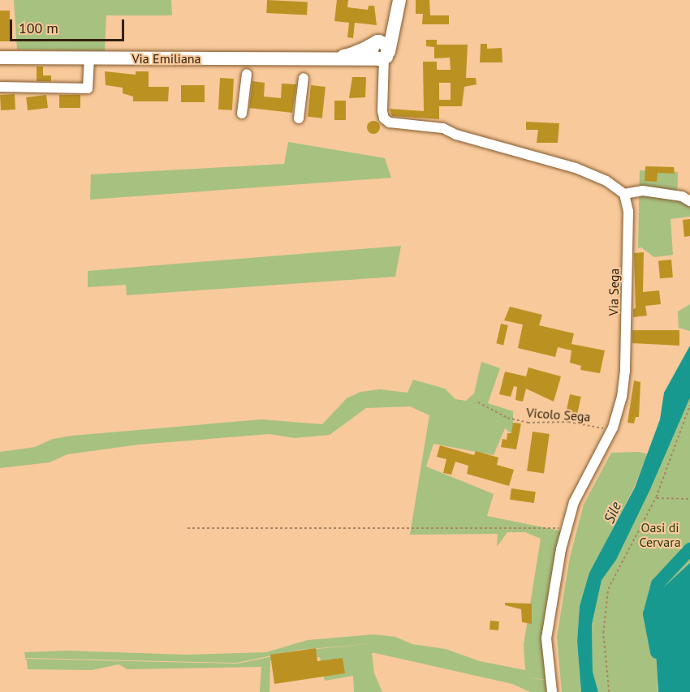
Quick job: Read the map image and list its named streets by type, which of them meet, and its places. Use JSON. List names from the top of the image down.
{
  "streets": {
    "main road": ["Via Emiliana"],
    "street": ["Via Sega"],
    "path": ["Vicolo Sega"]
  },
  "crossings": [
    ["Via Sega", "Vicolo Sega"]
  ],
  "water": ["Sile"],
  "parks": ["Oasi di Cervara"],
  "scale_bar": "100 m"
}
